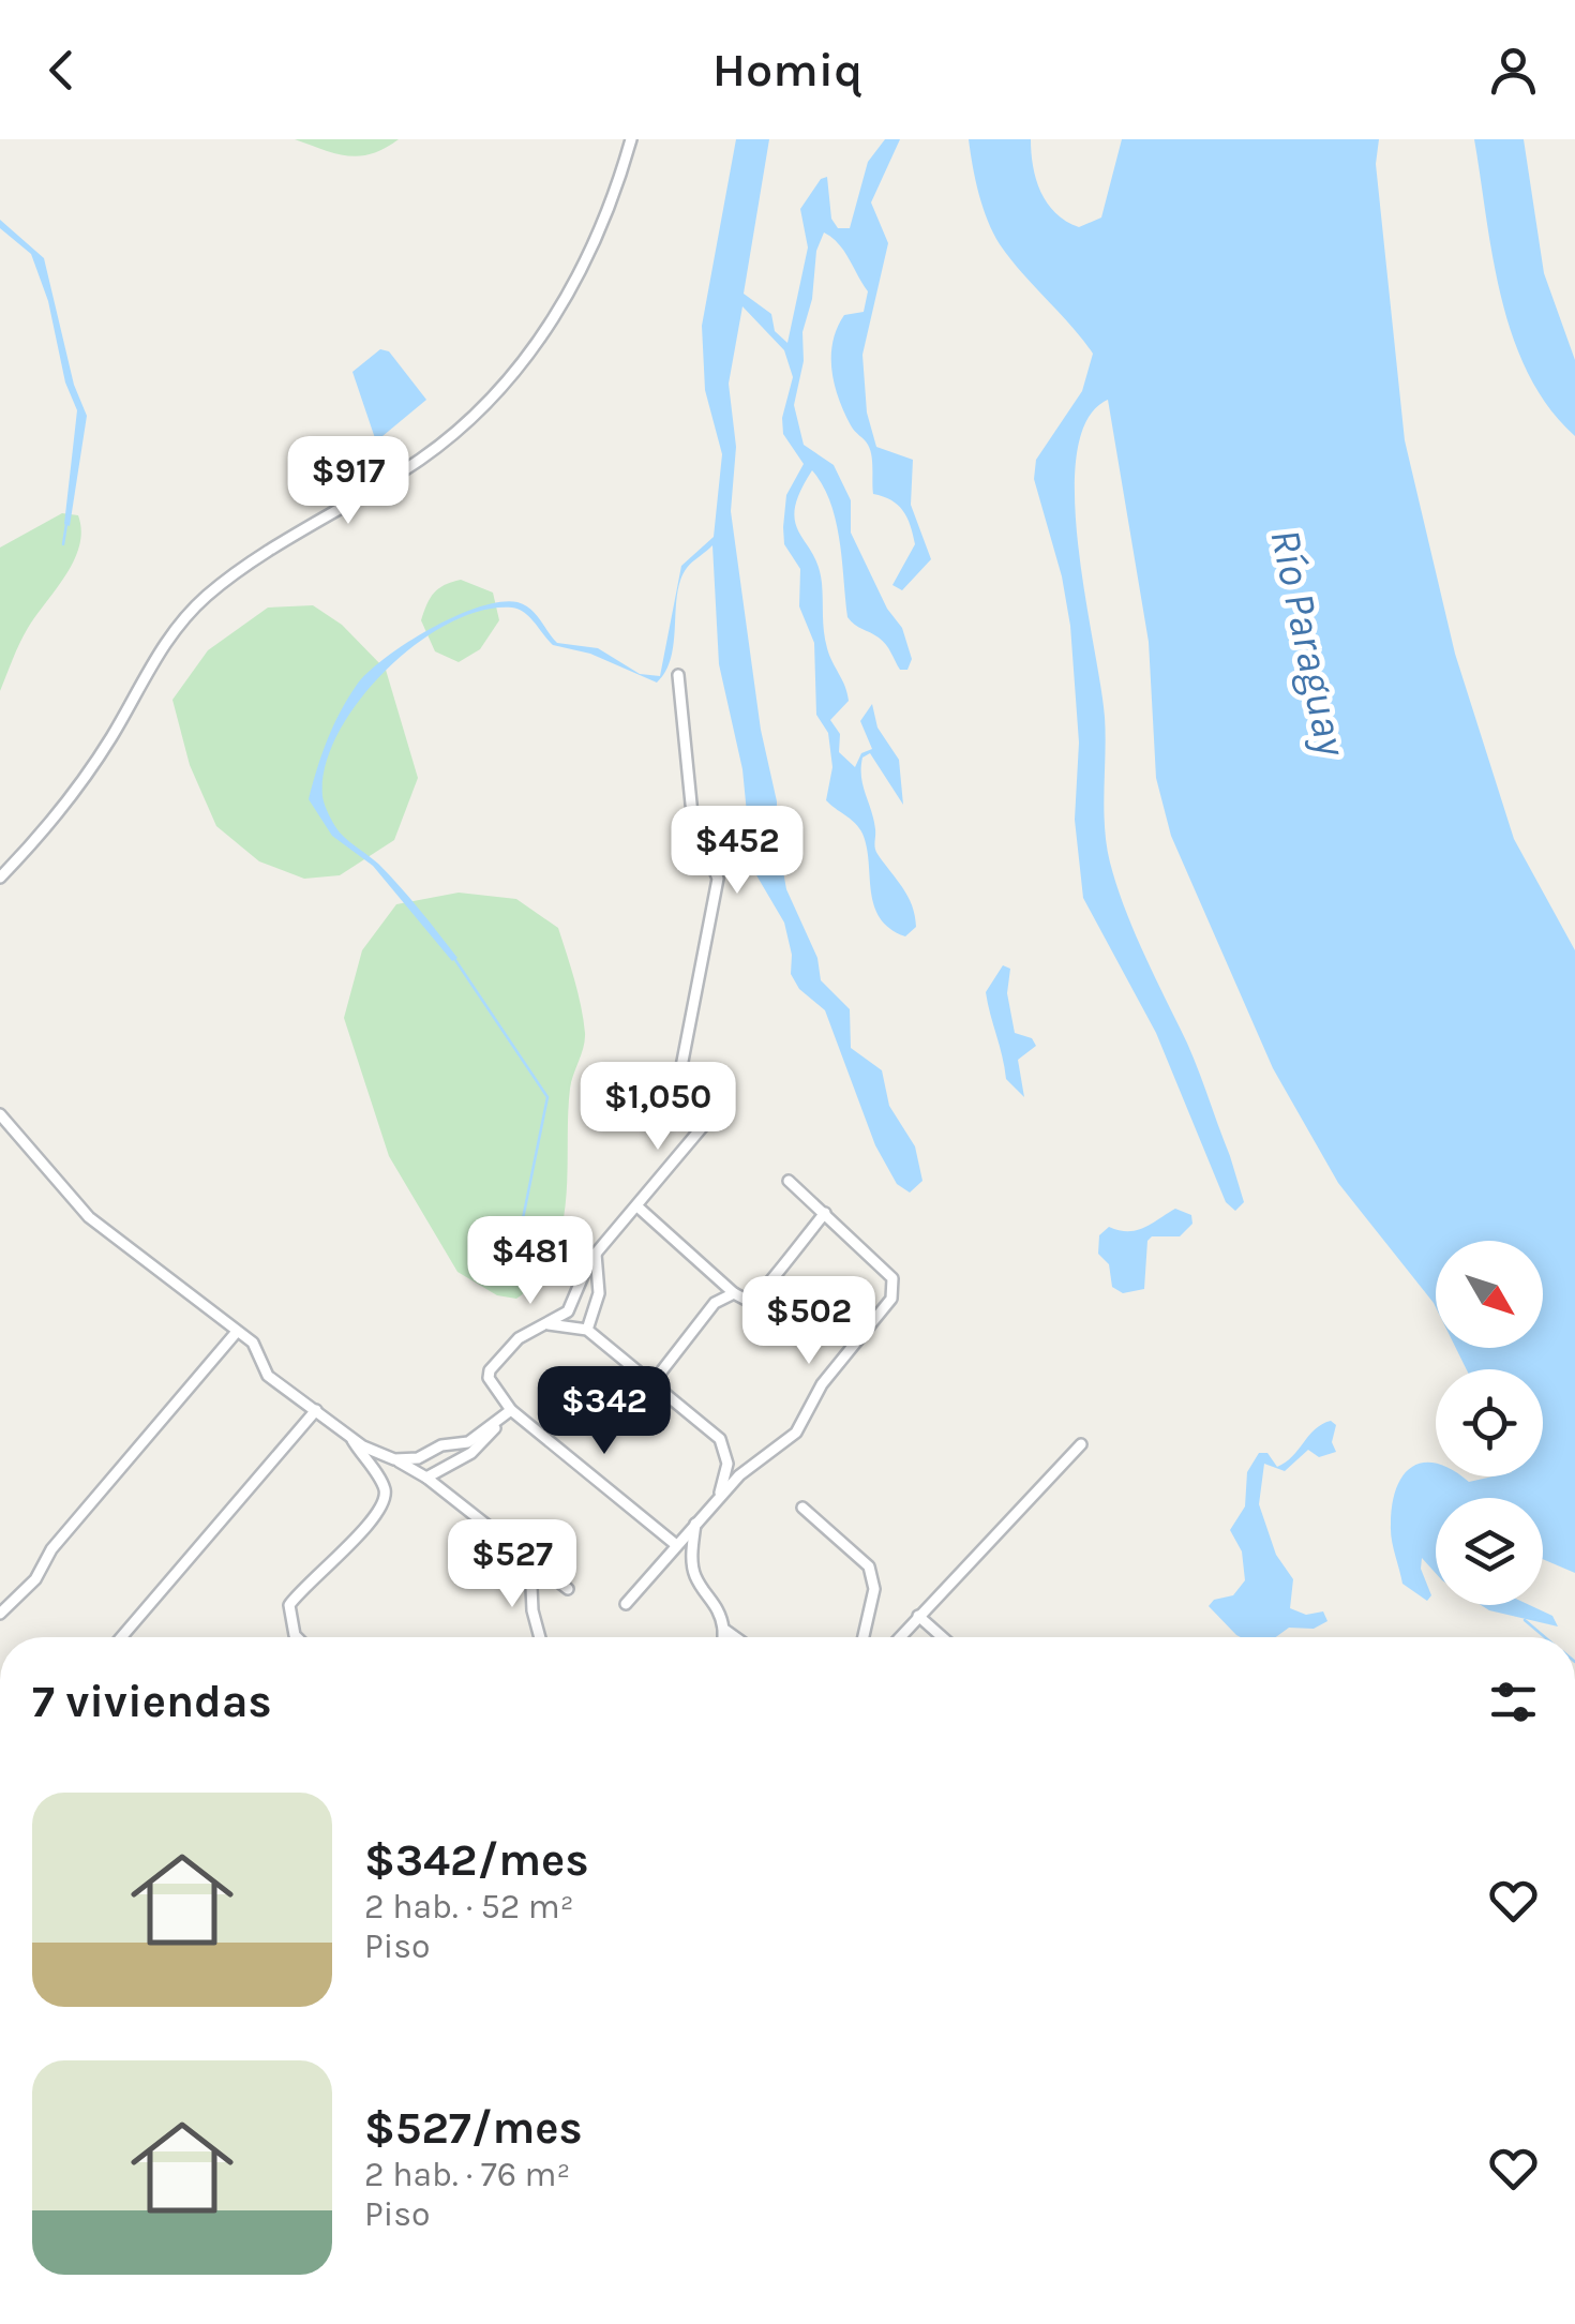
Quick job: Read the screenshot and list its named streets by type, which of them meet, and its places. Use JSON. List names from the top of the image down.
{
  "water": ["Río Paraguay"],
  "north": "bottom right",
  "page": {
    "header": "Homiq",
    "price": [
      "$917",
      "$452",
      "$1,050",
      "$481",
      "$502",
      "$342",
      "$527"
    ],
    "heading": "7 viviendas",
    "list": [
      {
        "name": "$342/mes",
        "note": "2 hab. · 52 m² · Piso"
      },
      {
        "name": "$527/mes",
        "note": "2 hab. · 76 m² · Piso"
      }
    ]
  }
}
